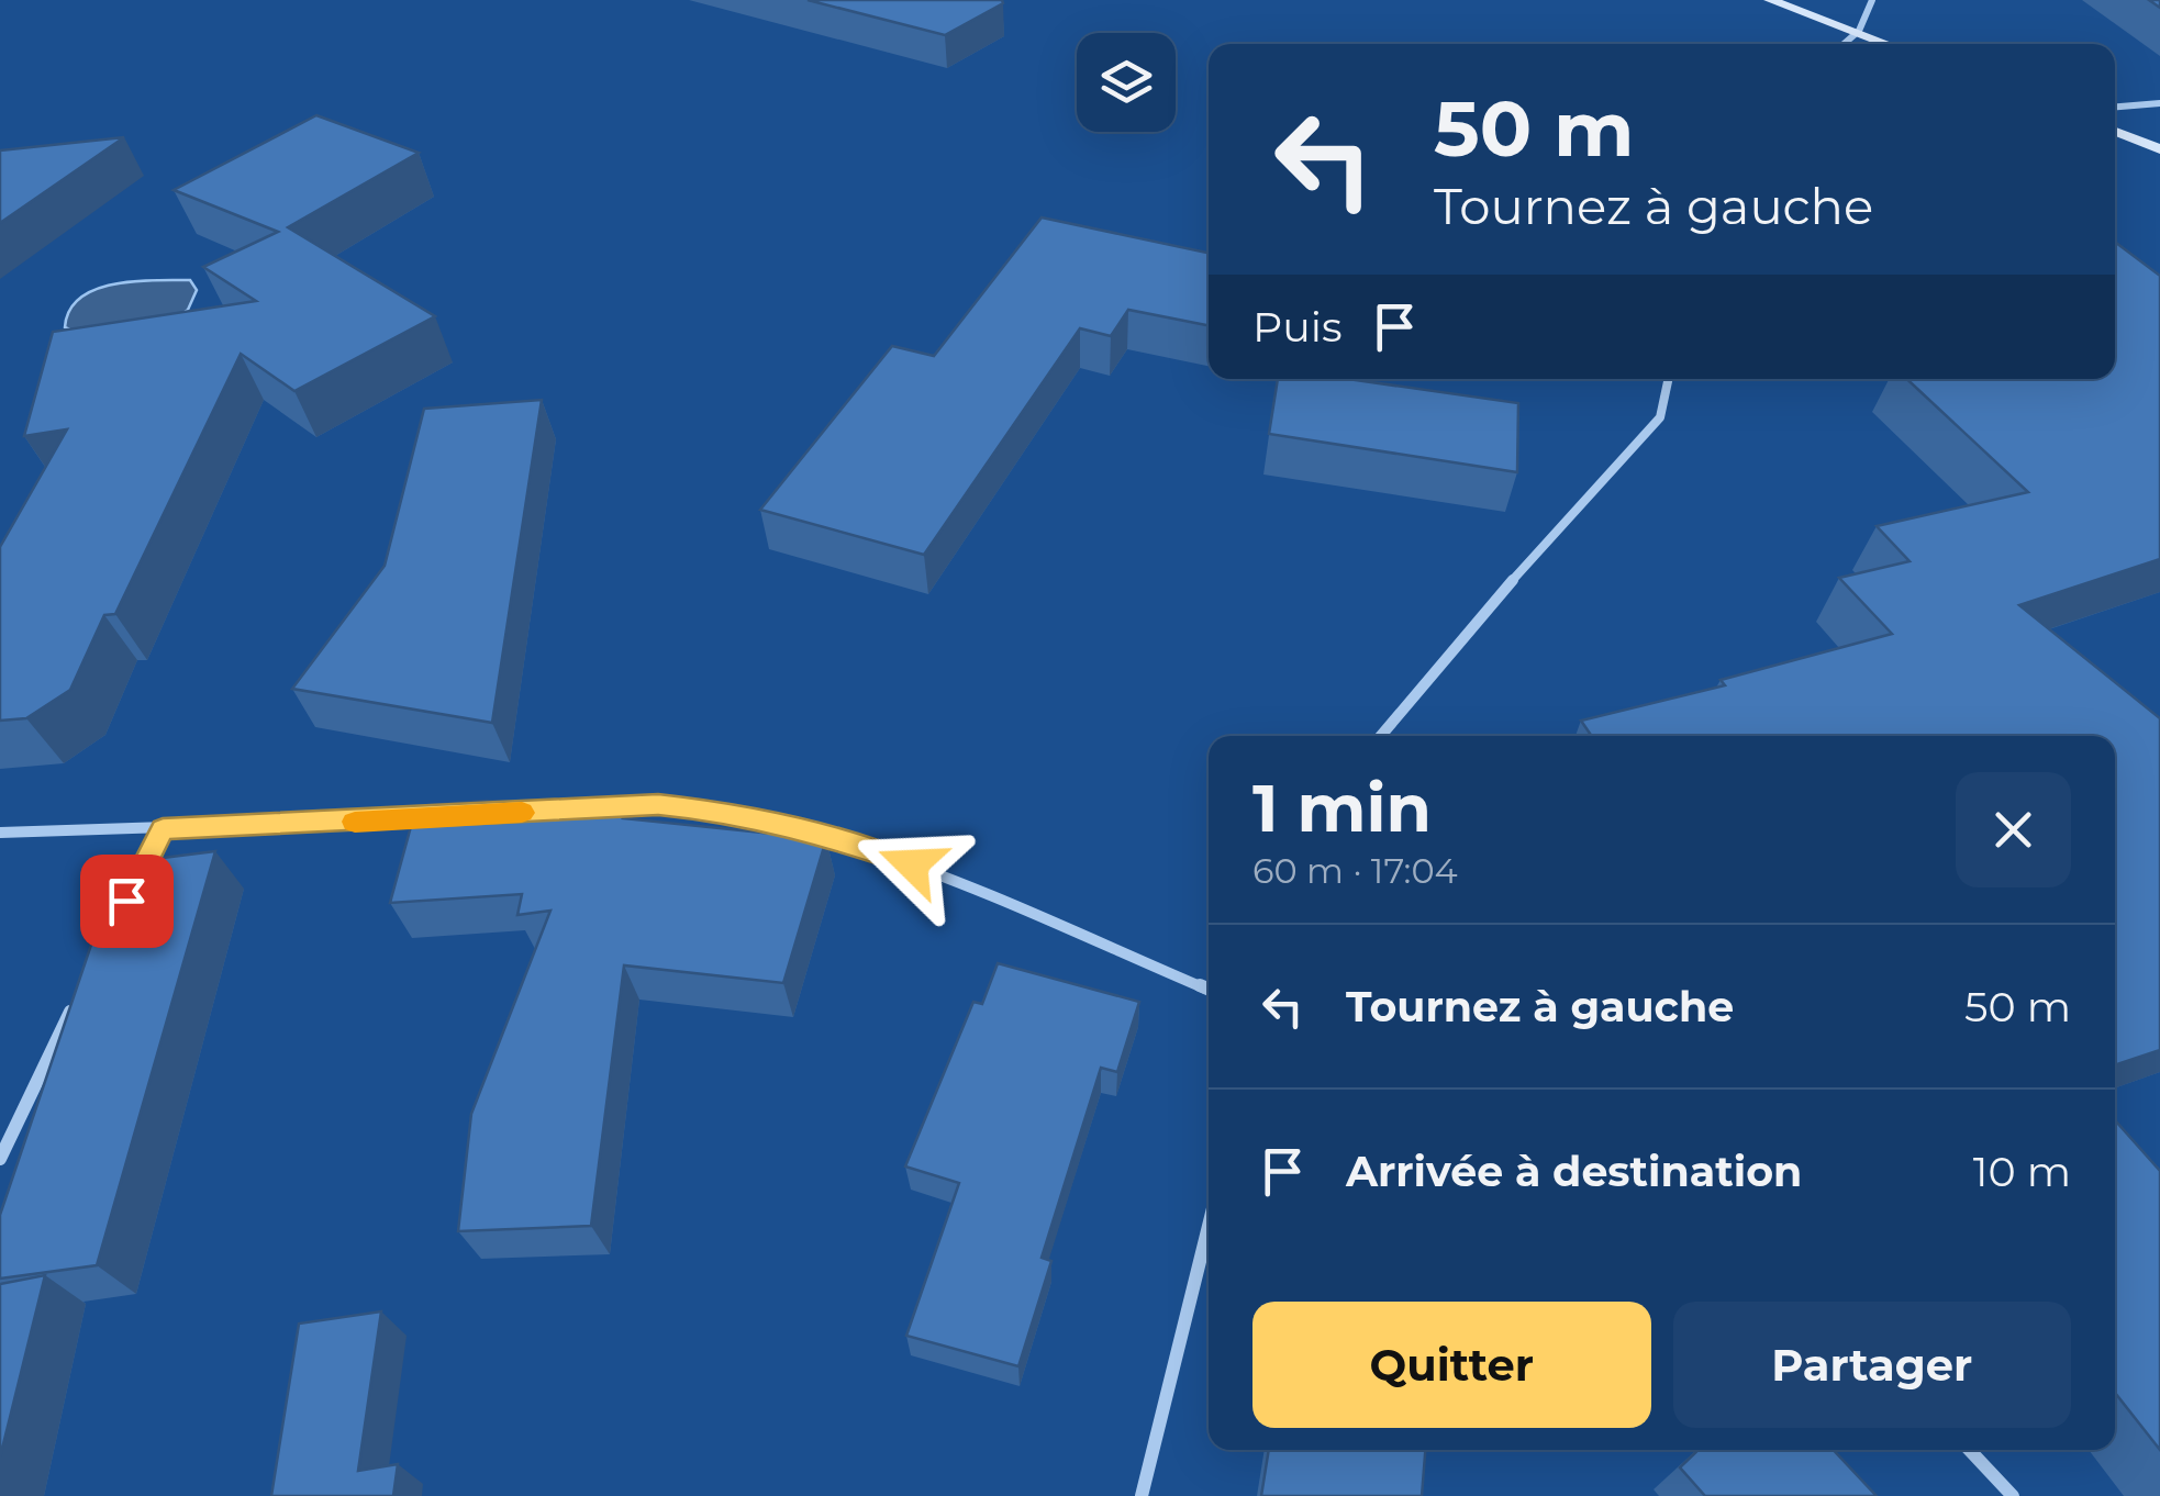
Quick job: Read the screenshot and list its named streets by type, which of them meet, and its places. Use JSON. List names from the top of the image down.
{
  "page": {
    "turn": ["50 m", "Tournez à gauche"],
    "then": "Puis",
    "heading": ["1 min", "60 m · 17:04"],
    "list": [
      {
        "name": "Tournez à gauche",
        "value": "50 m"
      },
      {
        "name": "Arrivée à destination",
        "value": "10 m"
      }
    ],
    "buttons": ["Quitter", "Partager"]
  }
}
